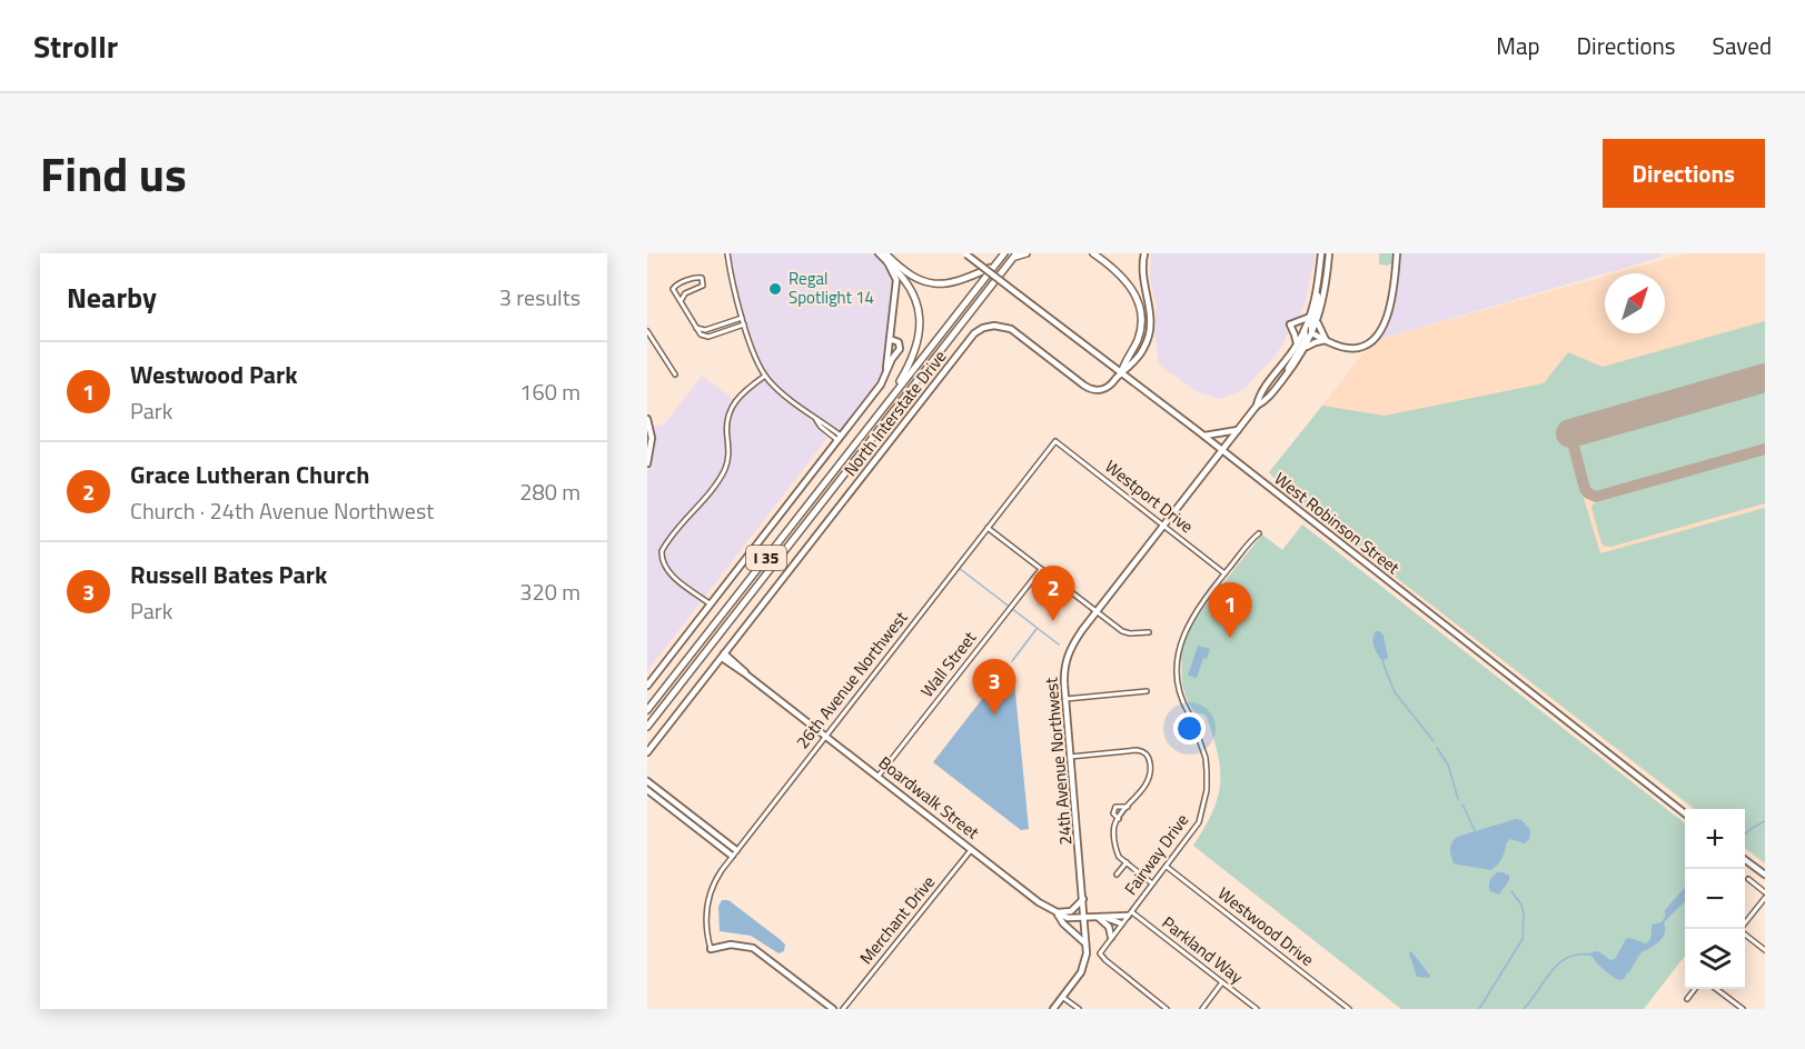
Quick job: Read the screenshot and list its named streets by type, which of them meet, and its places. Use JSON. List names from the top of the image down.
{
  "streets": {
    "highway": ["I 35"],
    "main road": [
      "North Interstate Drive",
      "West Robinson Street",
      "24th Avenue Northwest",
      "Boardwalk Street"
    ],
    "street": [
      "Westport Drive",
      "Wall Street",
      "26th Avenue Northwest",
      "Fairway Drive",
      "Merchant Drive",
      "Westwood Drive",
      "Parkland Way"
    ]
  },
  "crossings": [
    ["North Interstate Drive", "West Robinson Street"],
    ["North Interstate Drive", "Boardwalk Street"],
    ["Westport Drive", "26th Avenue Northwest"],
    ["Westport Drive", "24th Avenue Northwest"],
    ["West Robinson Street", "24th Avenue Northwest"],
    ["Wall Street", "Boardwalk Street"],
    ["26th Avenue Northwest", "Boardwalk Street"],
    ["24th Avenue Northwest", "Boardwalk Street"],
    ["Boardwalk Street", "Fairway Drive"],
    ["Boardwalk Street", "Merchant Drive"],
    ["Boardwalk Street", "Parkland Way"],
    ["Fairway Drive", "Westwood Drive"],
    ["Fairway Drive", "Parkland Way"]
  ],
  "places": ["Regal Spotlight 14"],
  "north": "top right",
  "page": {
    "header": "Strollr",
    "nav": ["Map", "Directions", "Saved"],
    "title": "Find us",
    "buttons": "Directions",
    "heading": ["Nearby", "3 results"],
    "list": [
      {
        "mark": "1",
        "name": "Westwood Park",
        "note": "Park",
        "value": "160 m"
      },
      {
        "mark": "2",
        "name": "Grace Lutheran Church",
        "note": "Church · 24th Avenue Northwest",
        "value": "280 m"
      },
      {
        "mark": "3",
        "name": "Russell Bates Park",
        "note": "Park",
        "value": "320 m"
      }
    ],
    "pins": ["2", "1", "3"],
    "map_buttons": ["+", "−"]
  }
}
